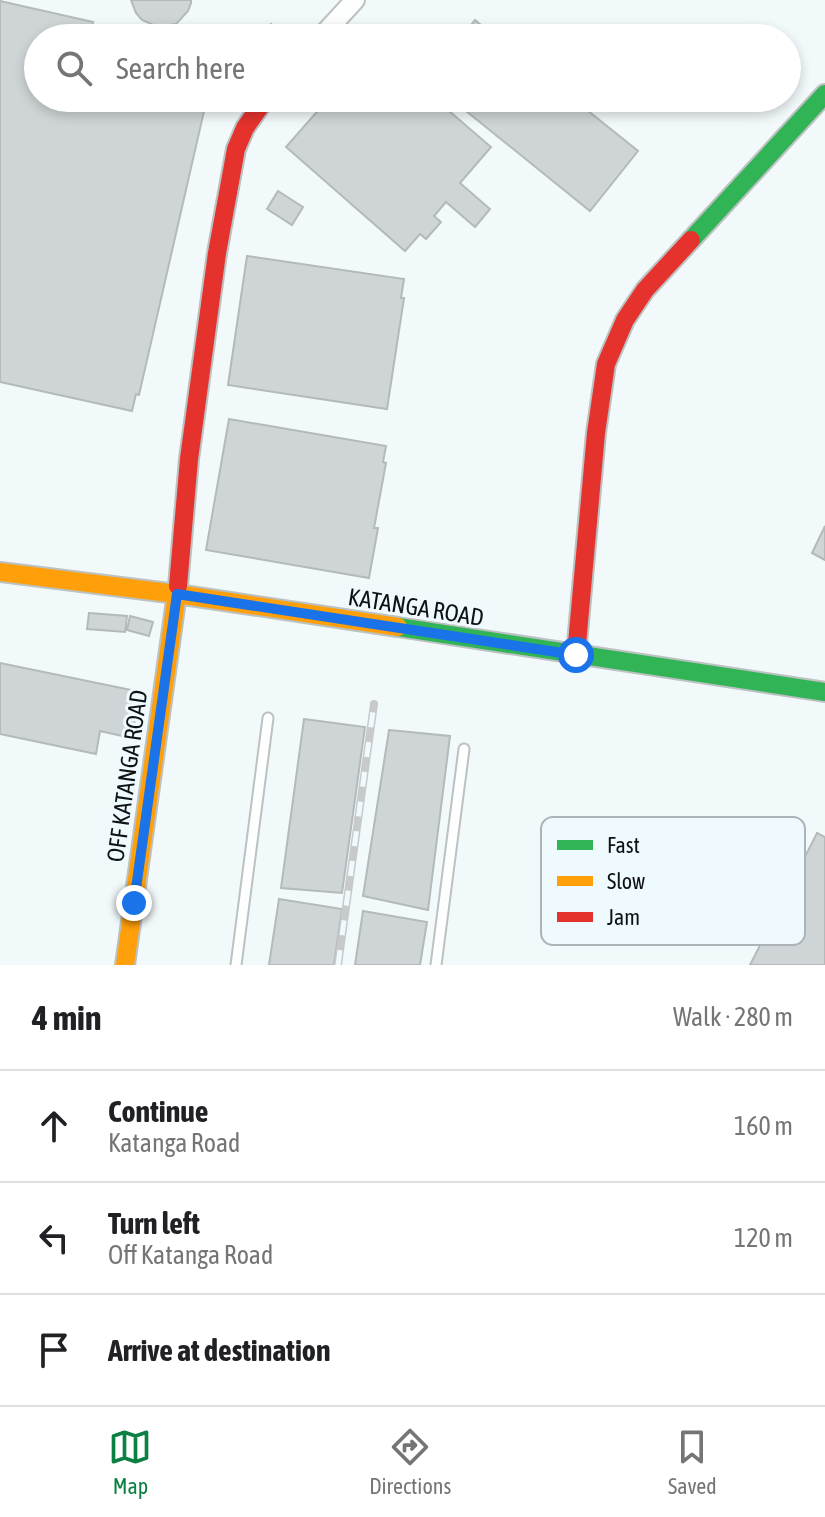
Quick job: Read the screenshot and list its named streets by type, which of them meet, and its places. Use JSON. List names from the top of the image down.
{
  "streets": {
    "street": ["KATANGA ROAD", "OFF KATANGA ROAD"]
  },
  "crossings": [
    ["KATANGA ROAD", "OFF KATANGA ROAD"]
  ],
  "legend": ["Fast", "Slow", "Jam"],
  "page": {
    "search": "Search here",
    "heading": ["4 min", "Walk · 280 m"],
    "list": [
      ["Continue", "Katanga Road", "160 m"],
      ["Turn left", "Off Katanga Road", "120 m"],
      "Arrive at destination"
    ],
    "nav": ["Map", "Directions", "Saved"]
  }
}
